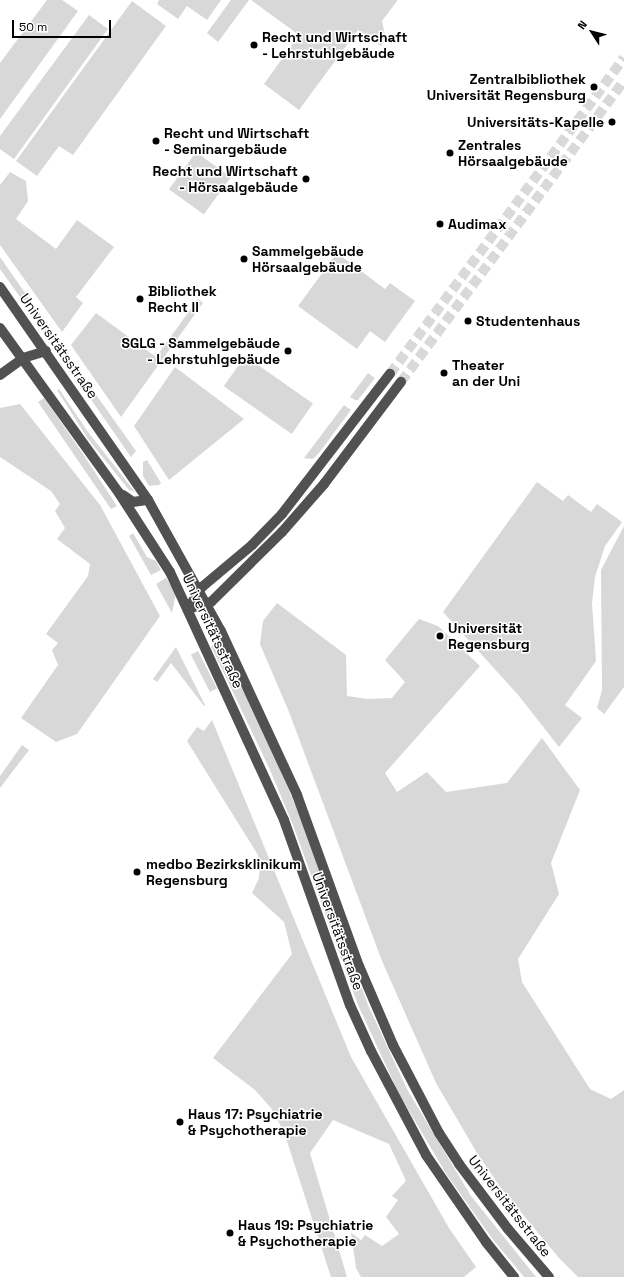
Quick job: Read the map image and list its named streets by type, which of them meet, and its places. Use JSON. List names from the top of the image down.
{
  "streets": {
    "street": ["Universitätsstraße"]
  },
  "places": [
    "Recht und Wirtschaft - Lehrstuhlgebäude",
    "Zentralbibliothek Universität Regensburg",
    "Universitäts-Kapelle",
    "Recht und Wirtschaft - Seminargebäude",
    "Zentrales Hörsaalgebäude",
    "Recht und Wirtschaft - Hörsaalgebäude",
    "Audimax",
    "Sammelgebäude Hörsaalgebäude",
    "Bibliothek Recht II",
    "Studentenhaus",
    "SGLG - Sammelgebäude - Lehrstuhlgebäude",
    "Theater an der Uni",
    "Universität Regensburg",
    "medbo Bezirksklinikum Regensburg",
    "Haus 17: Psychiatrie & Psychotherapie",
    "Haus 19: Psychiatrie & Psychotherapie"
  ],
  "scale_bar": "50 m",
  "north": "top left"
}
